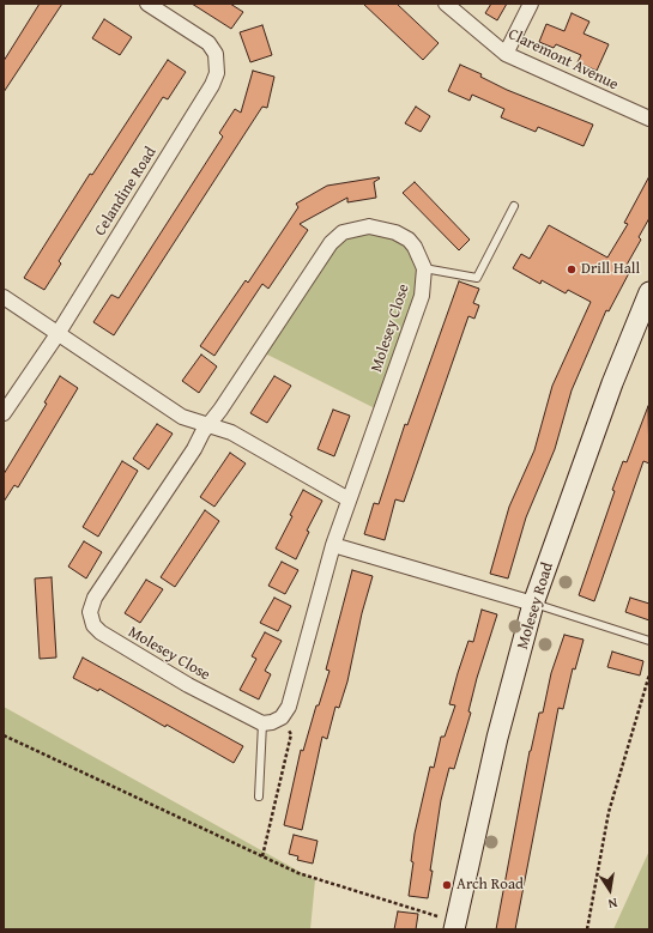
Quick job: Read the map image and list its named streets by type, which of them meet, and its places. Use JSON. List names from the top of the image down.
{
  "streets": {
    "street": [
      "Claremont Avenue",
      "Celandine Road",
      "Molesey Close",
      "Molesey Road"
    ]
  },
  "places": ["Drill Hall", "Arch Road"],
  "north": "bottom"
}
